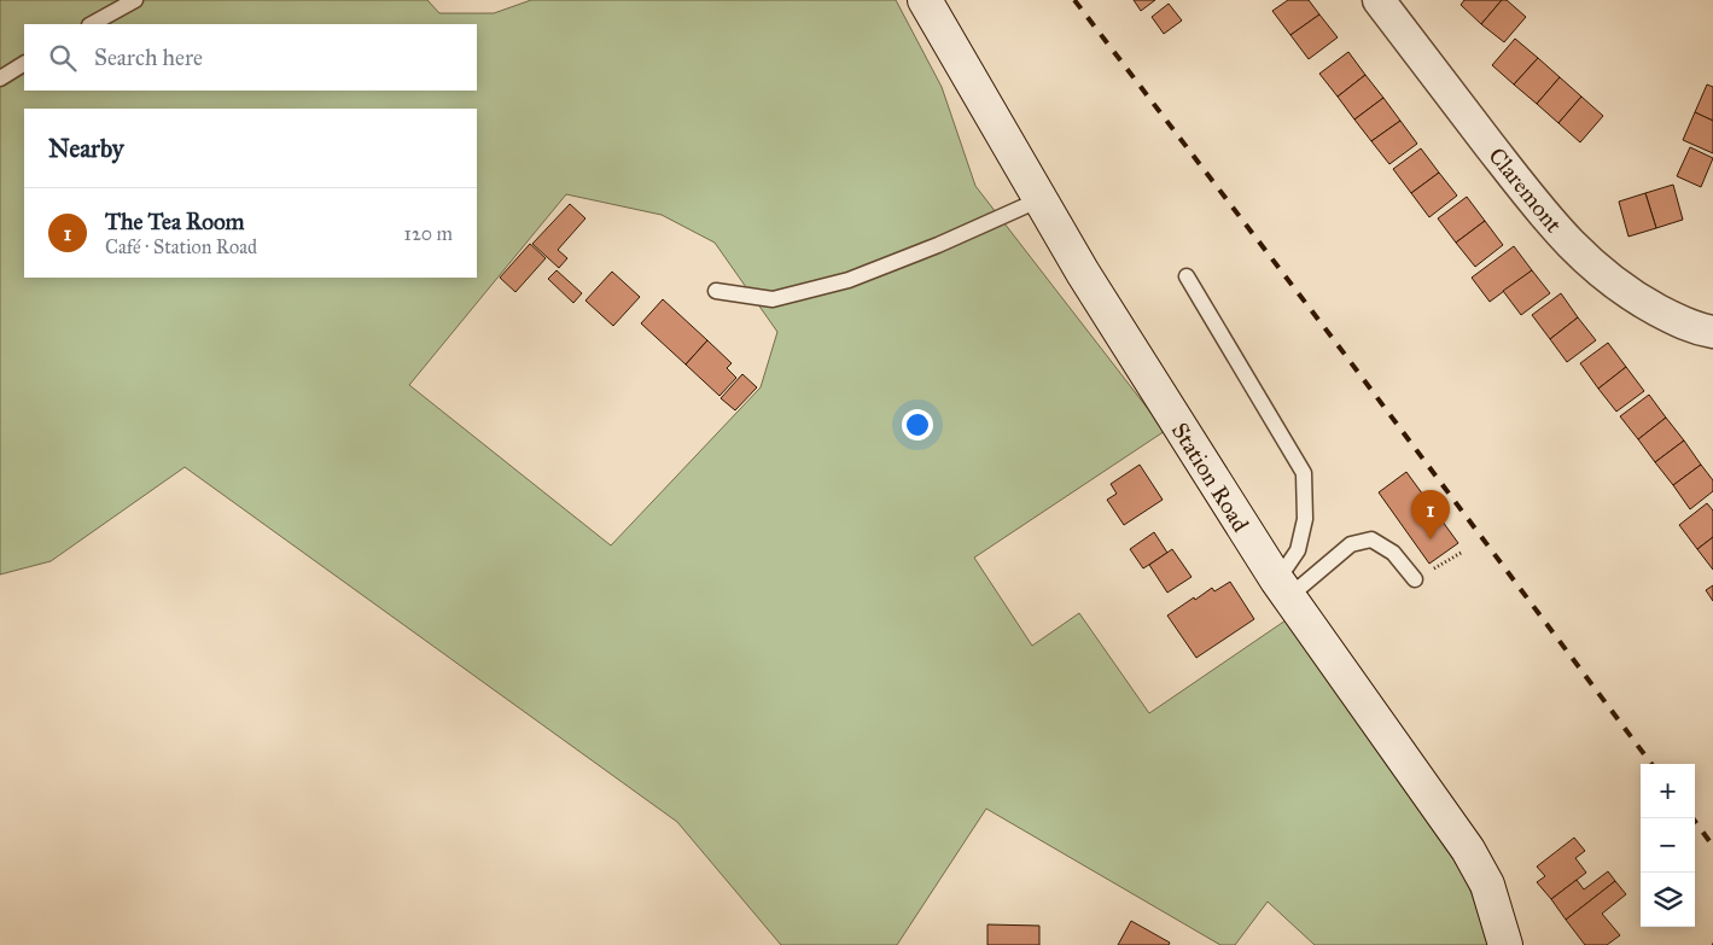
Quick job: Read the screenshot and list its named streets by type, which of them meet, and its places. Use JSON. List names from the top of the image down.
{
  "streets": {
    "street": ["Claremont", "Station Road"]
  },
  "page": {
    "search": "Search here",
    "heading": "Nearby",
    "list": [
      {
        "mark": "1",
        "name": "The Tea Room",
        "note": "Café · Station Road",
        "value": "120 m"
      }
    ],
    "pins": "1",
    "map_buttons": ["+", "−"]
  }
}
